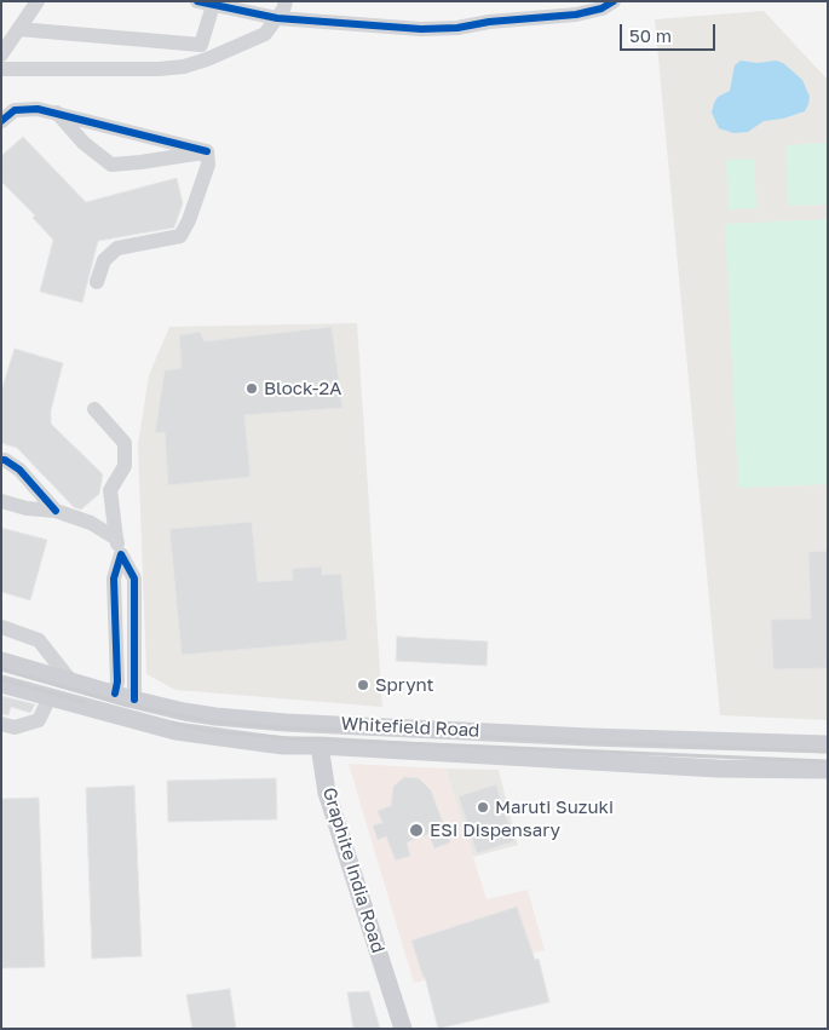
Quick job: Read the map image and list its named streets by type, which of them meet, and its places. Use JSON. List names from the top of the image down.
{
  "streets": {
    "main road": ["Whitefield Road", "Graphite India Road"]
  },
  "crossings": [
    ["Whitefield Road", "Graphite India Road"]
  ],
  "places": [
    "Block-2A",
    "Sprynt",
    "Maruti Suzuki",
    "ESI Dispensary"
  ],
  "scale_bar": "50 m"
}
